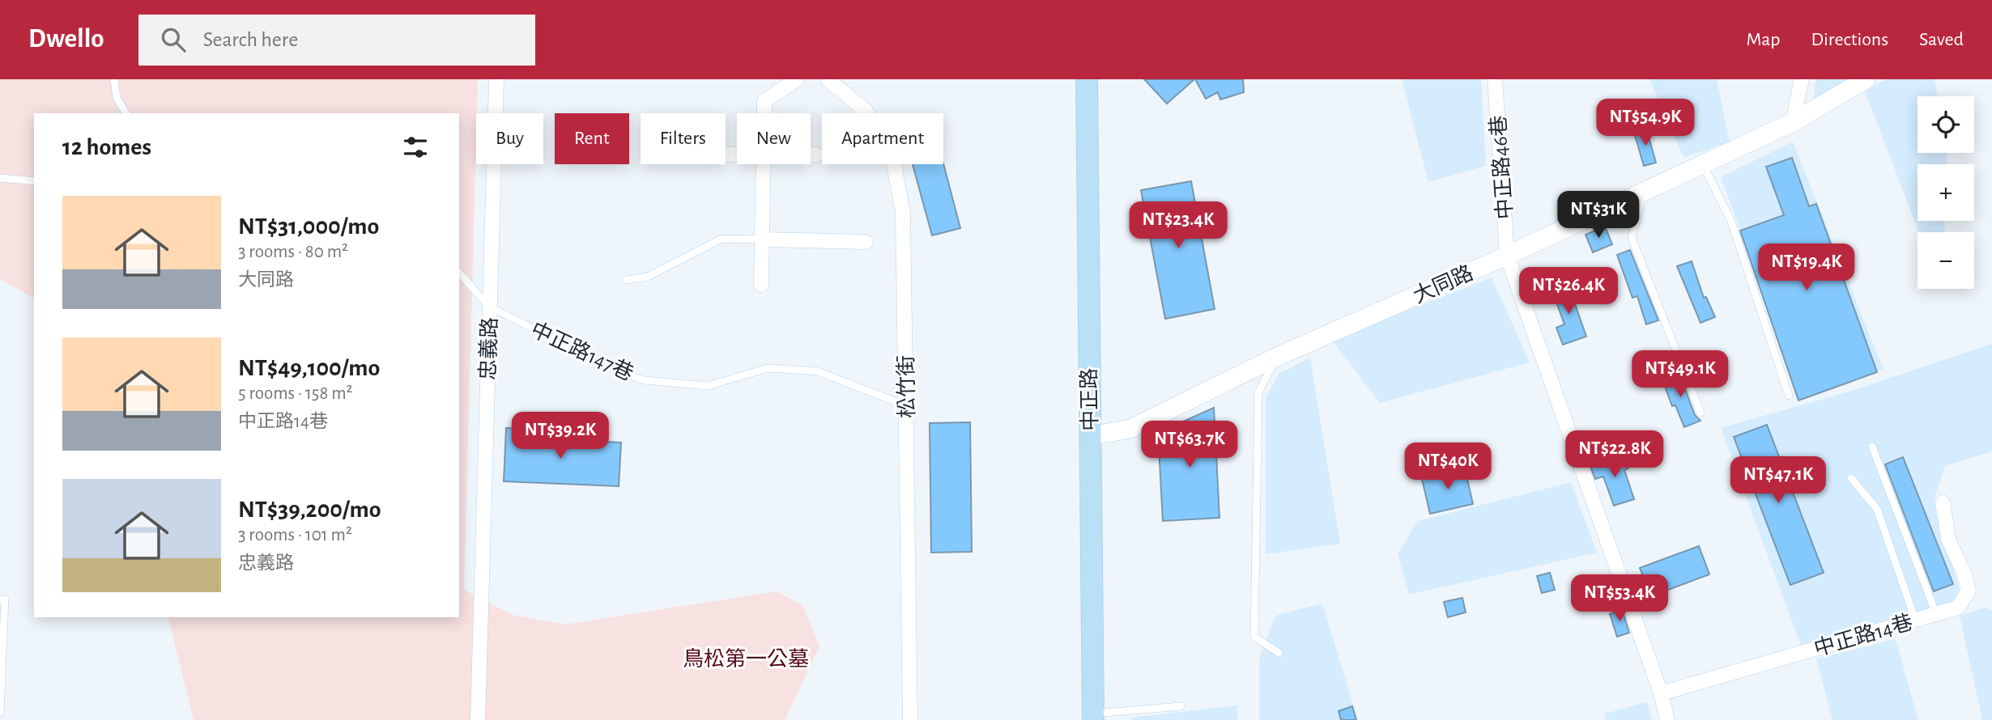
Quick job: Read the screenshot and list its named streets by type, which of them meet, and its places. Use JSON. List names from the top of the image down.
{
  "streets": {
    "main road": ["中正路"],
    "street": [
      "中正路46巷",
      "大同路",
      "忠義路",
      "松竹街",
      "中正路14巷"
    ],
    "lane": ["中正路147巷"]
  },
  "crossings": [
    ["中正路46巷", "大同路"],
    ["大同路", "中正路"],
    ["忠義路", "中正路147巷"],
    ["中正路147巷", "松竹街"]
  ],
  "parks": ["鳥松第一公墓"],
  "page": {
    "header": "Dwello",
    "search": "Search here",
    "nav": ["Map", "Directions", "Saved"],
    "map_buttons": ["+", "−"],
    "price": [
      "NT$54.9K",
      "NT$31K",
      "NT$23.4K",
      "NT$19.4K",
      "NT$26.4K",
      "NT$49.1K",
      "NT$39.2K",
      "NT$63.7K",
      "NT$22.8K",
      "NT$40K",
      "NT$47.1K",
      "NT$53.4K"
    ],
    "chip": [
      "Buy",
      "Rent",
      "Filters",
      "New",
      "Apartment"
    ],
    "heading": "12 homes",
    "list": [
      {
        "name": "NT$31,000/mo",
        "note": "3 rooms · 80 m² · 大同路"
      },
      {
        "name": "NT$49,100/mo",
        "note": "5 rooms · 158 m² · 中正路14巷"
      },
      {
        "name": "NT$39,200/mo",
        "note": "3 rooms · 101 m² · 忠義路"
      }
    ]
  }
}
